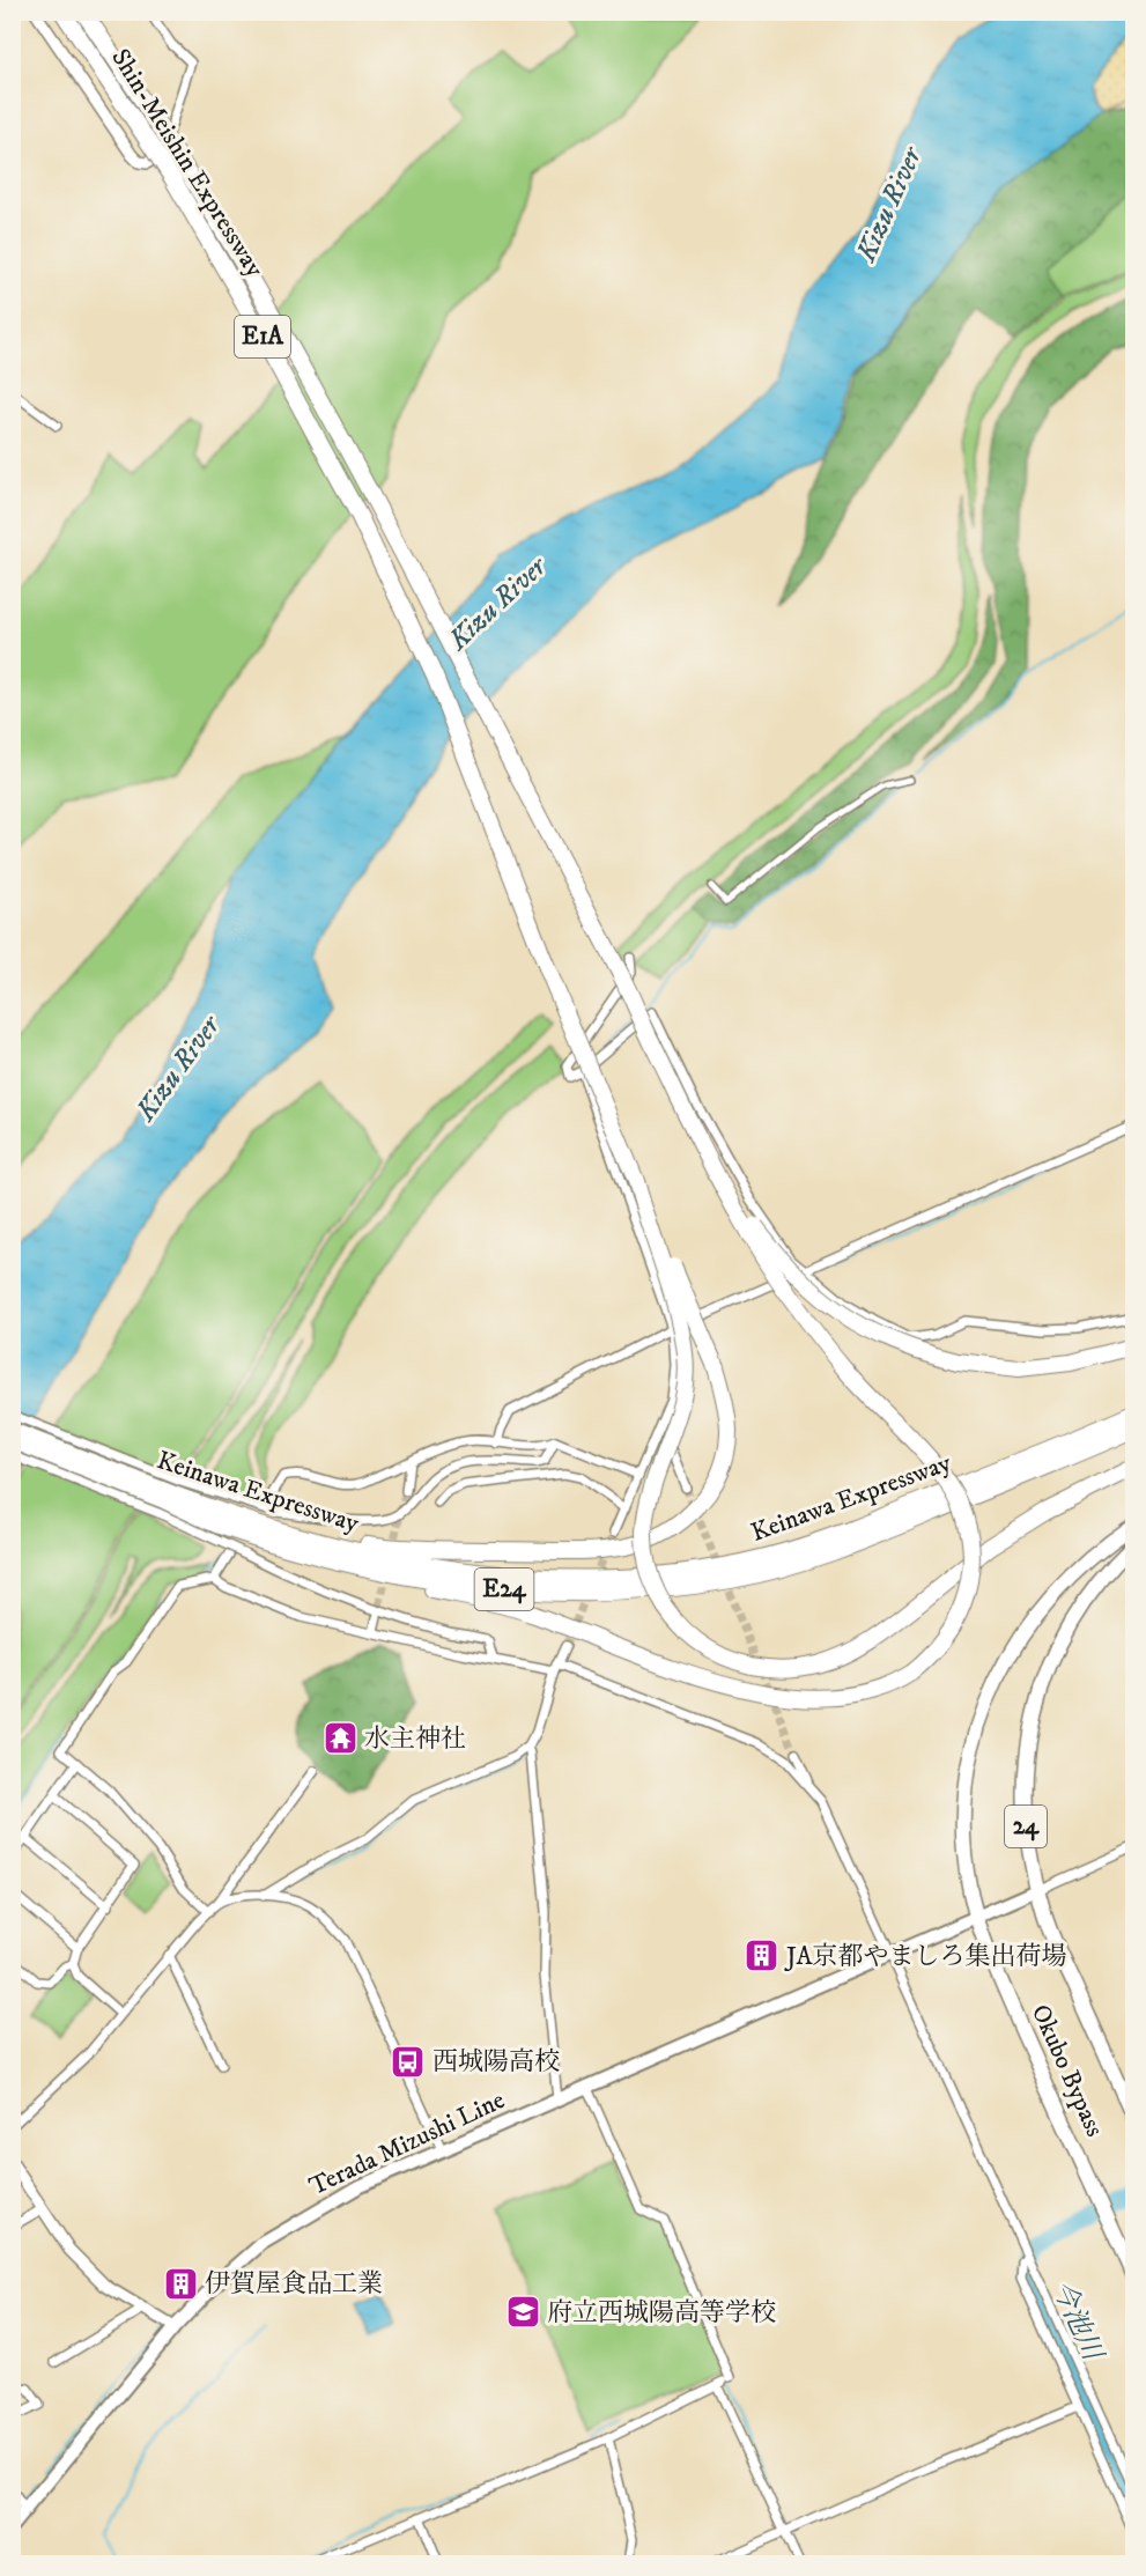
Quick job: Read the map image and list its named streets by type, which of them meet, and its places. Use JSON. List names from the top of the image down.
{
  "streets": {
    "highway": [
      "Shin-Meishin Expressway",
      "E1A",
      "Keinawa Expressway",
      "E24",
      "24",
      "Okubo Bypass"
    ],
    "main road": ["Terada Mizushi Line"]
  },
  "crossings": [
    ["Okubo Bypass", "Terada Mizushi Line"]
  ],
  "water": ["Kizu River", "今池川"],
  "places": {
    "temple": ["水主神社"],
    "building": ["JA京都やましろ集出荷場", "伊賀屋食品工業"],
    "bus stop": ["西城陽高校"],
    "school or university": ["府立西城陽高等学校"]
  }
}
